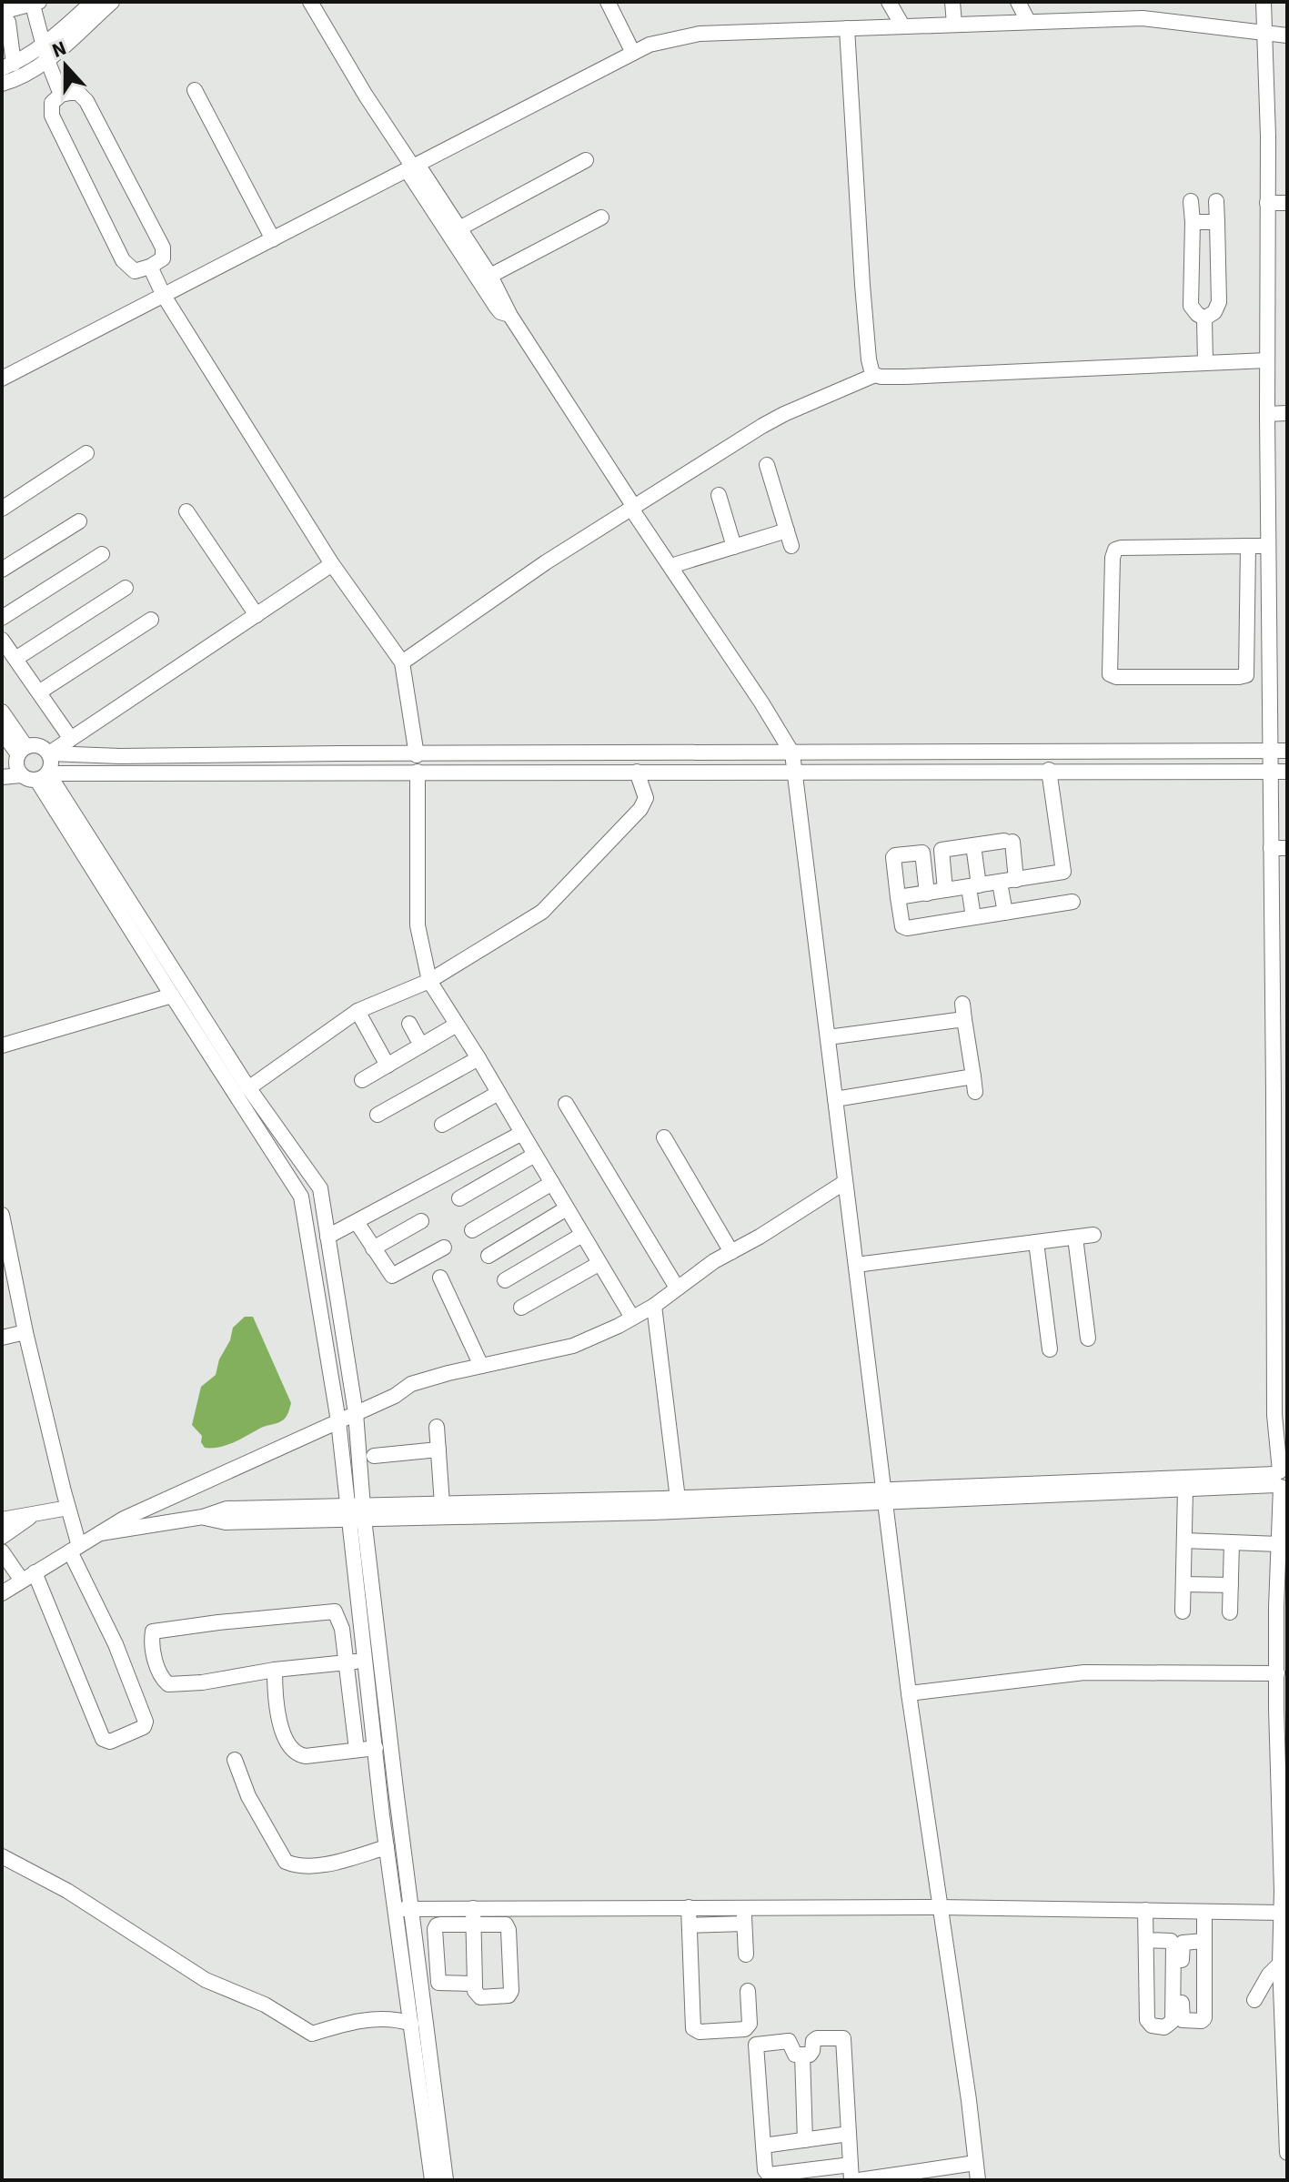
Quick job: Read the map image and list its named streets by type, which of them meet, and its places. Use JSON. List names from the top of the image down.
{
  "north": "top"
}
